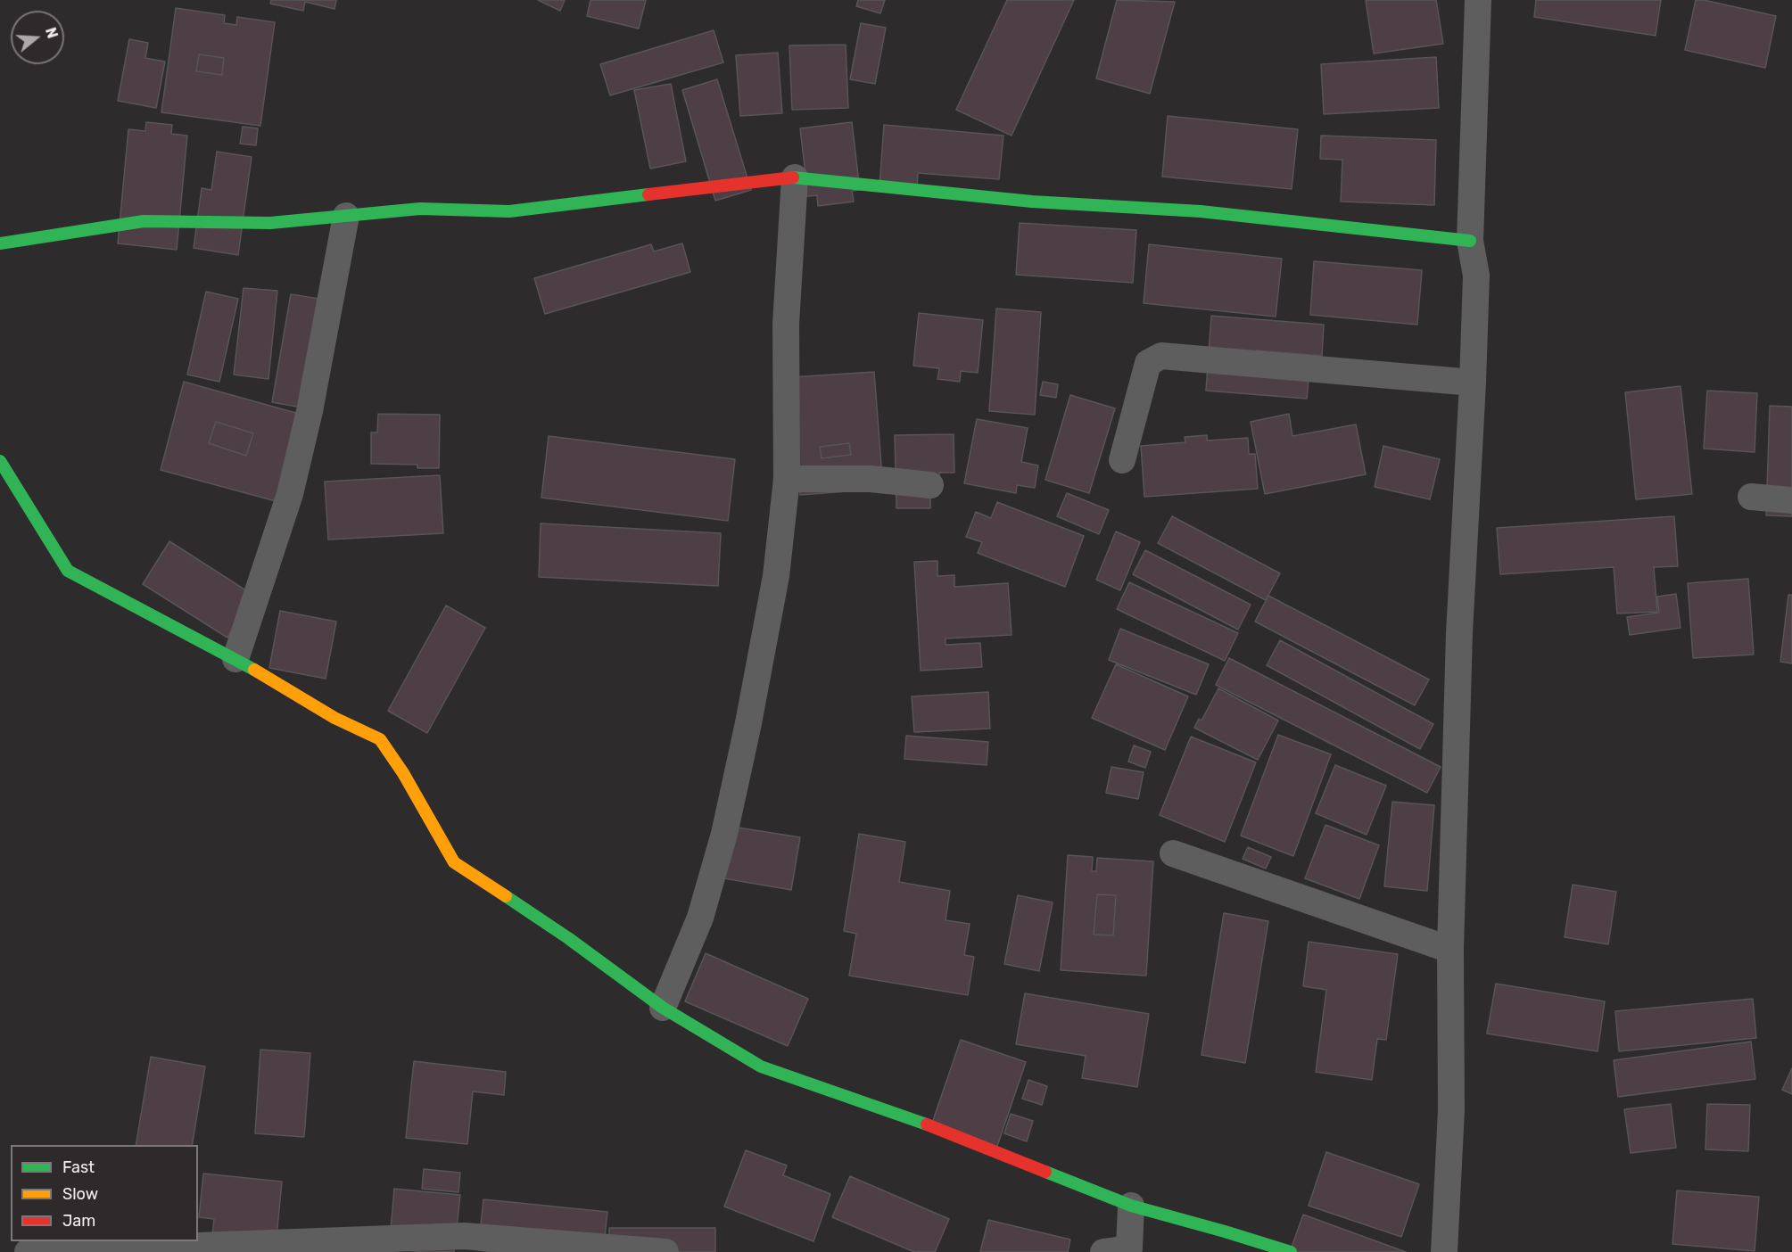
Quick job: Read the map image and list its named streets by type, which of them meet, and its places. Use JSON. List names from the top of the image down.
{
  "legend": ["Fast", "Slow", "Jam"],
  "north": "right"
}
